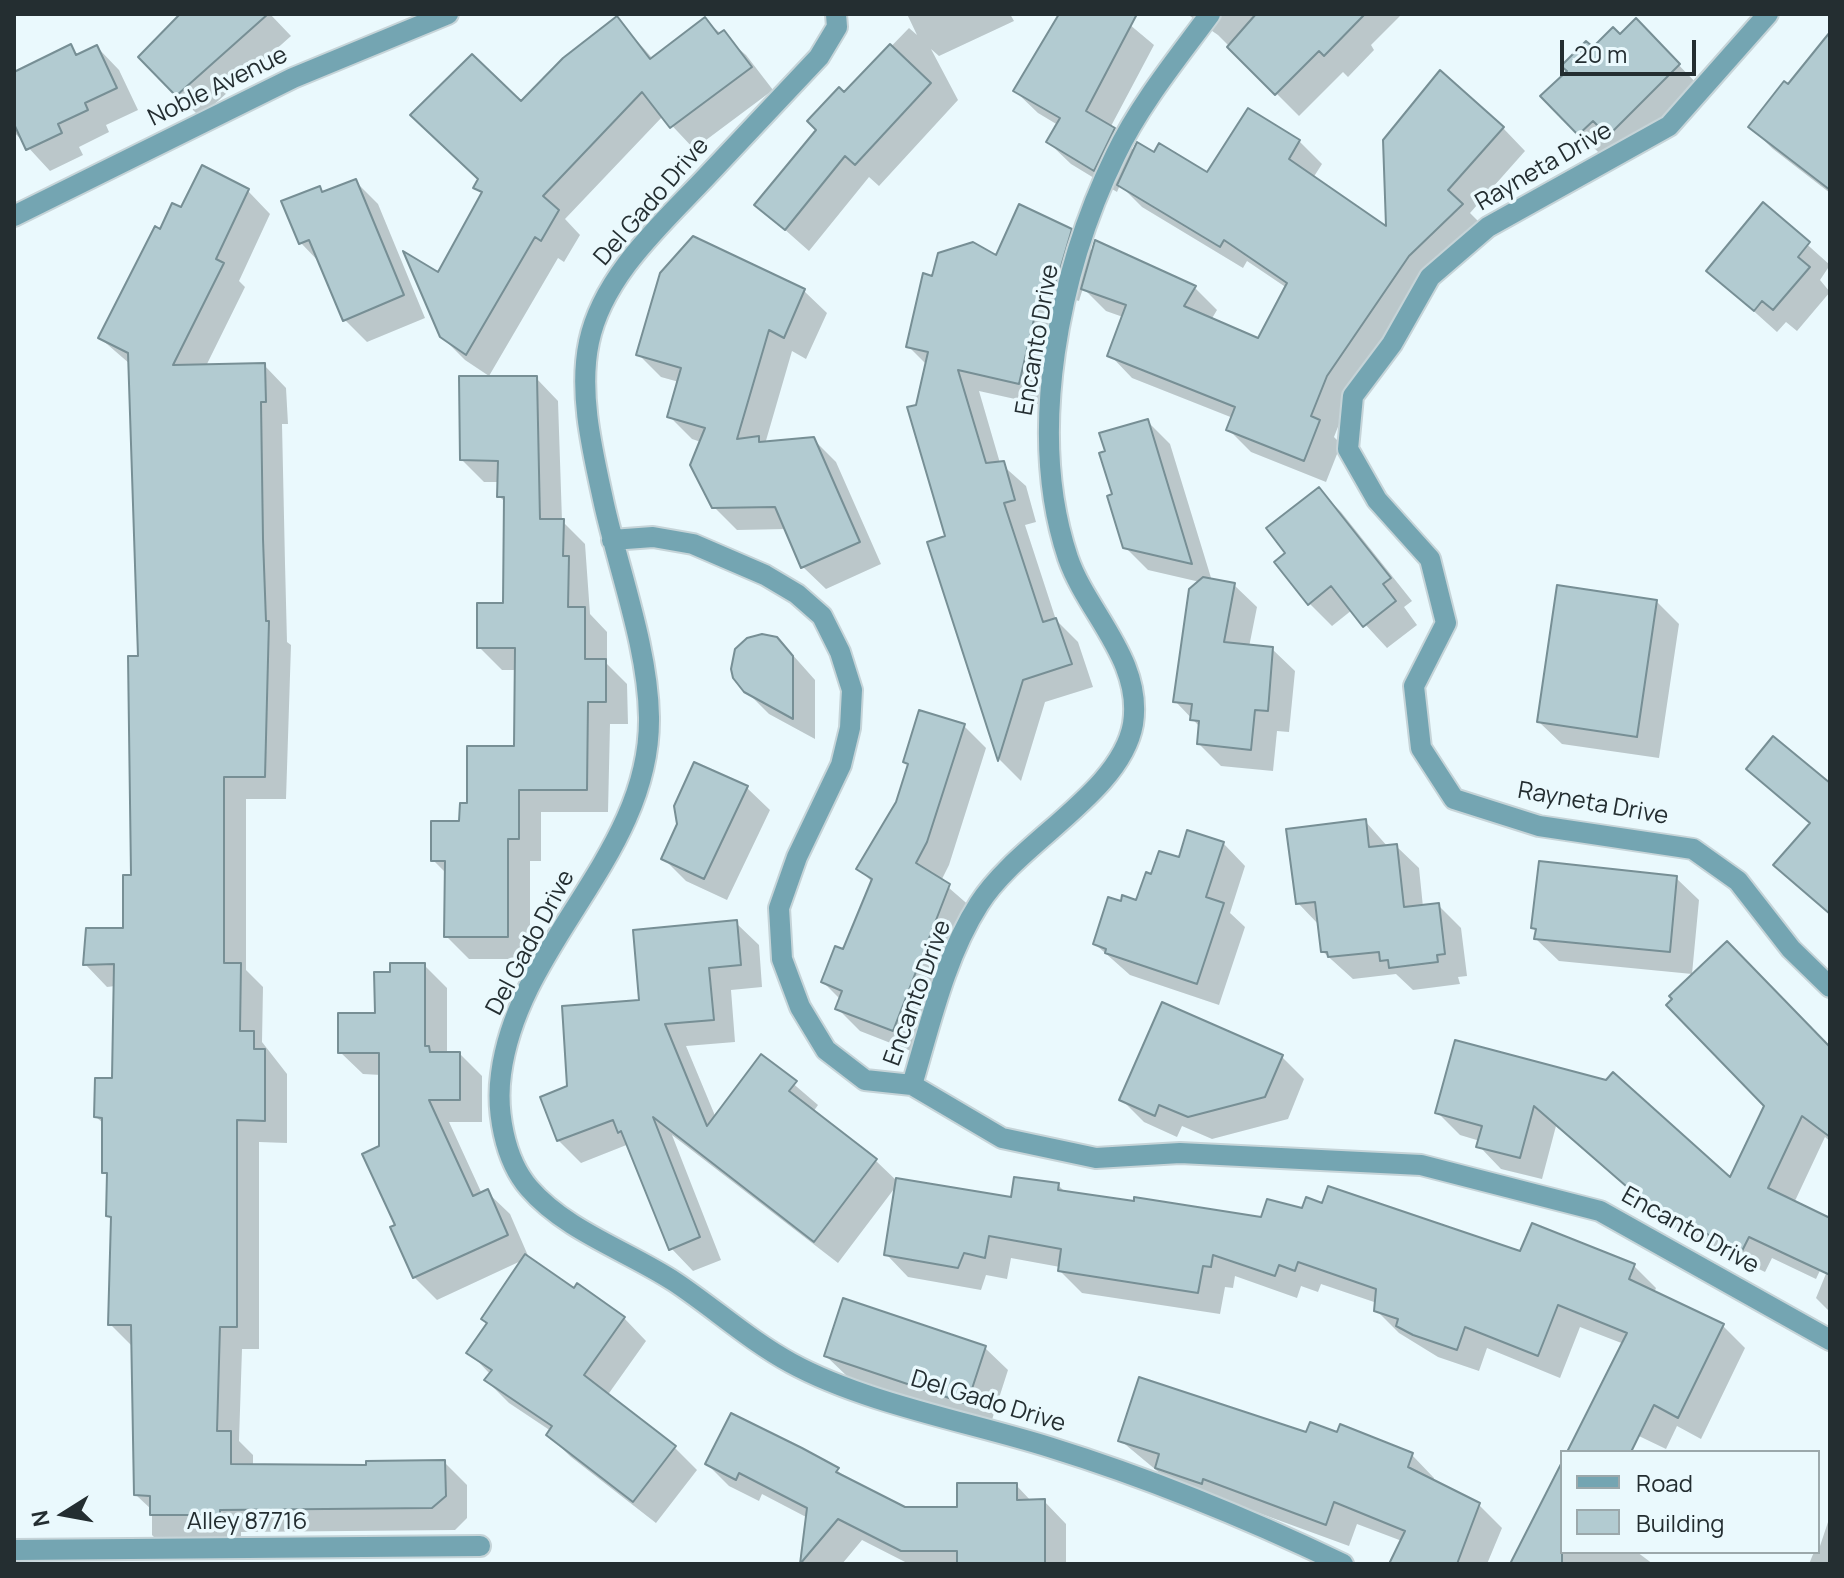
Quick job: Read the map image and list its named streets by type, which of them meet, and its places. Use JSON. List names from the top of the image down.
{
  "streets": {
    "street": [
      "Noble Avenue",
      "Rayneta Drive",
      "Del Gado Drive",
      "Encanto Drive",
      "Alley 87716"
    ]
  },
  "legend": ["Road", "Building"],
  "scale_bar": "20 m",
  "north": "left"
}
